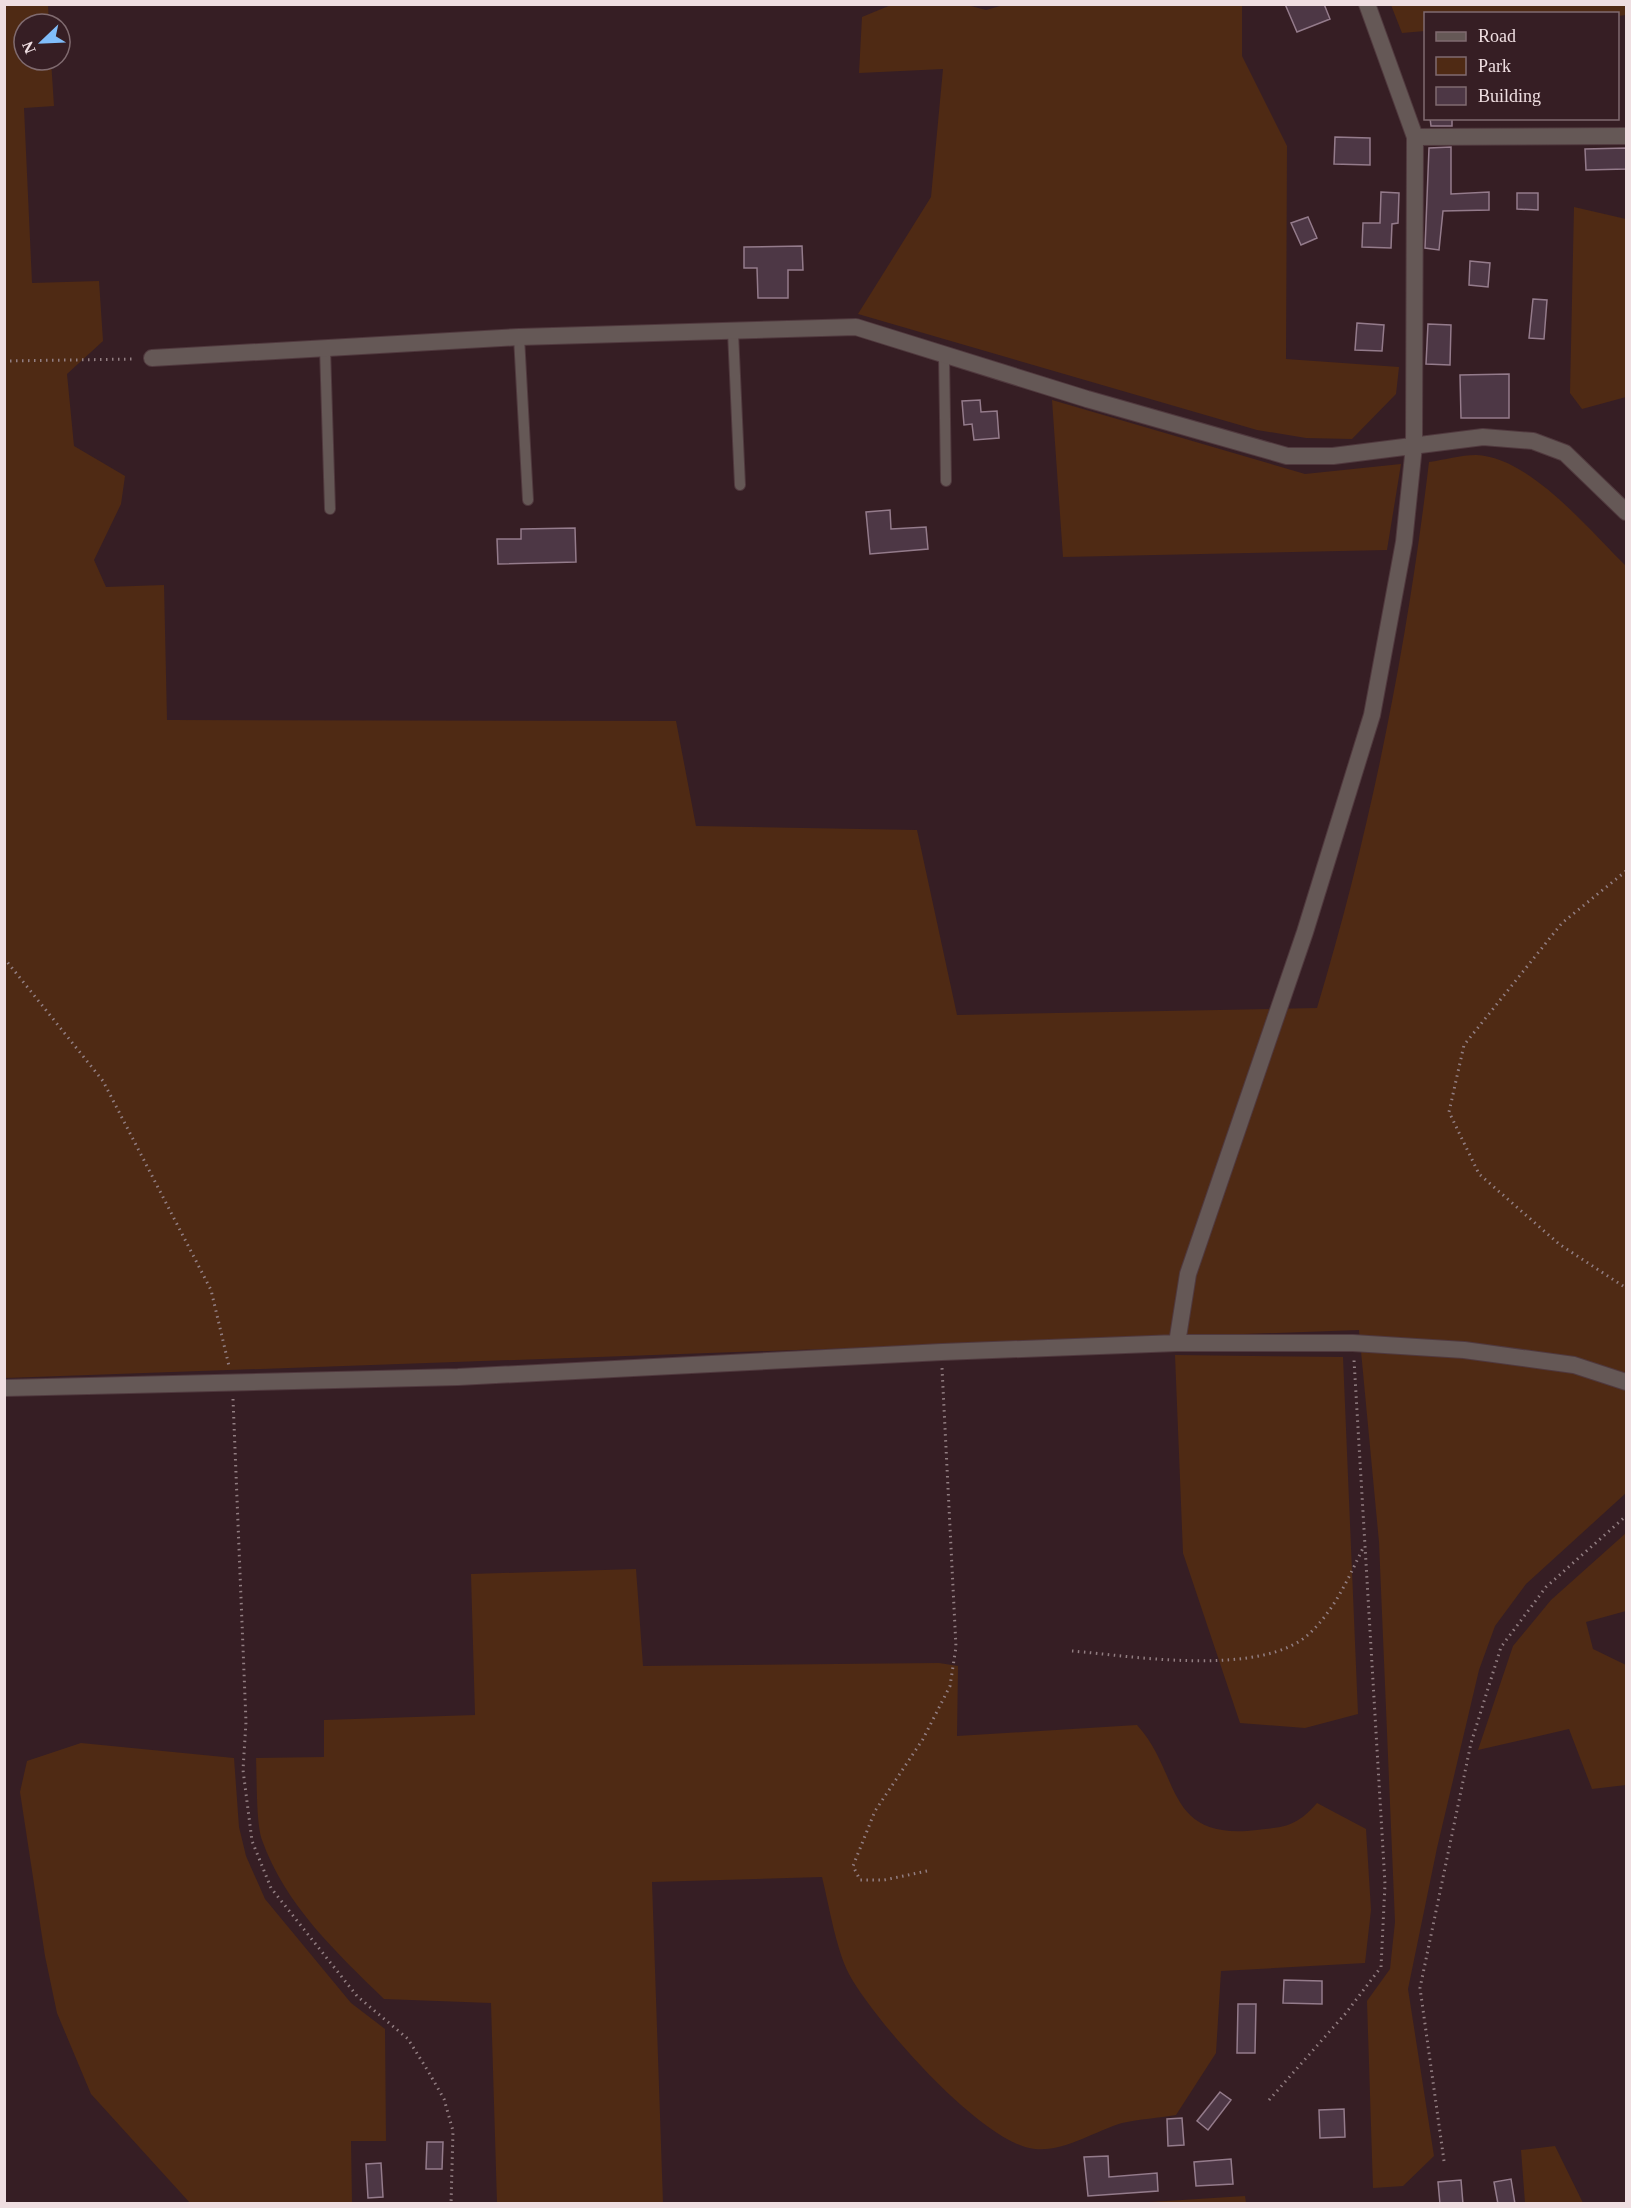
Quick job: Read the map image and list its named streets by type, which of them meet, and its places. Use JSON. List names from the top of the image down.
{
  "legend": ["Road", "Park", "Building"],
  "north": "bottom left"
}
